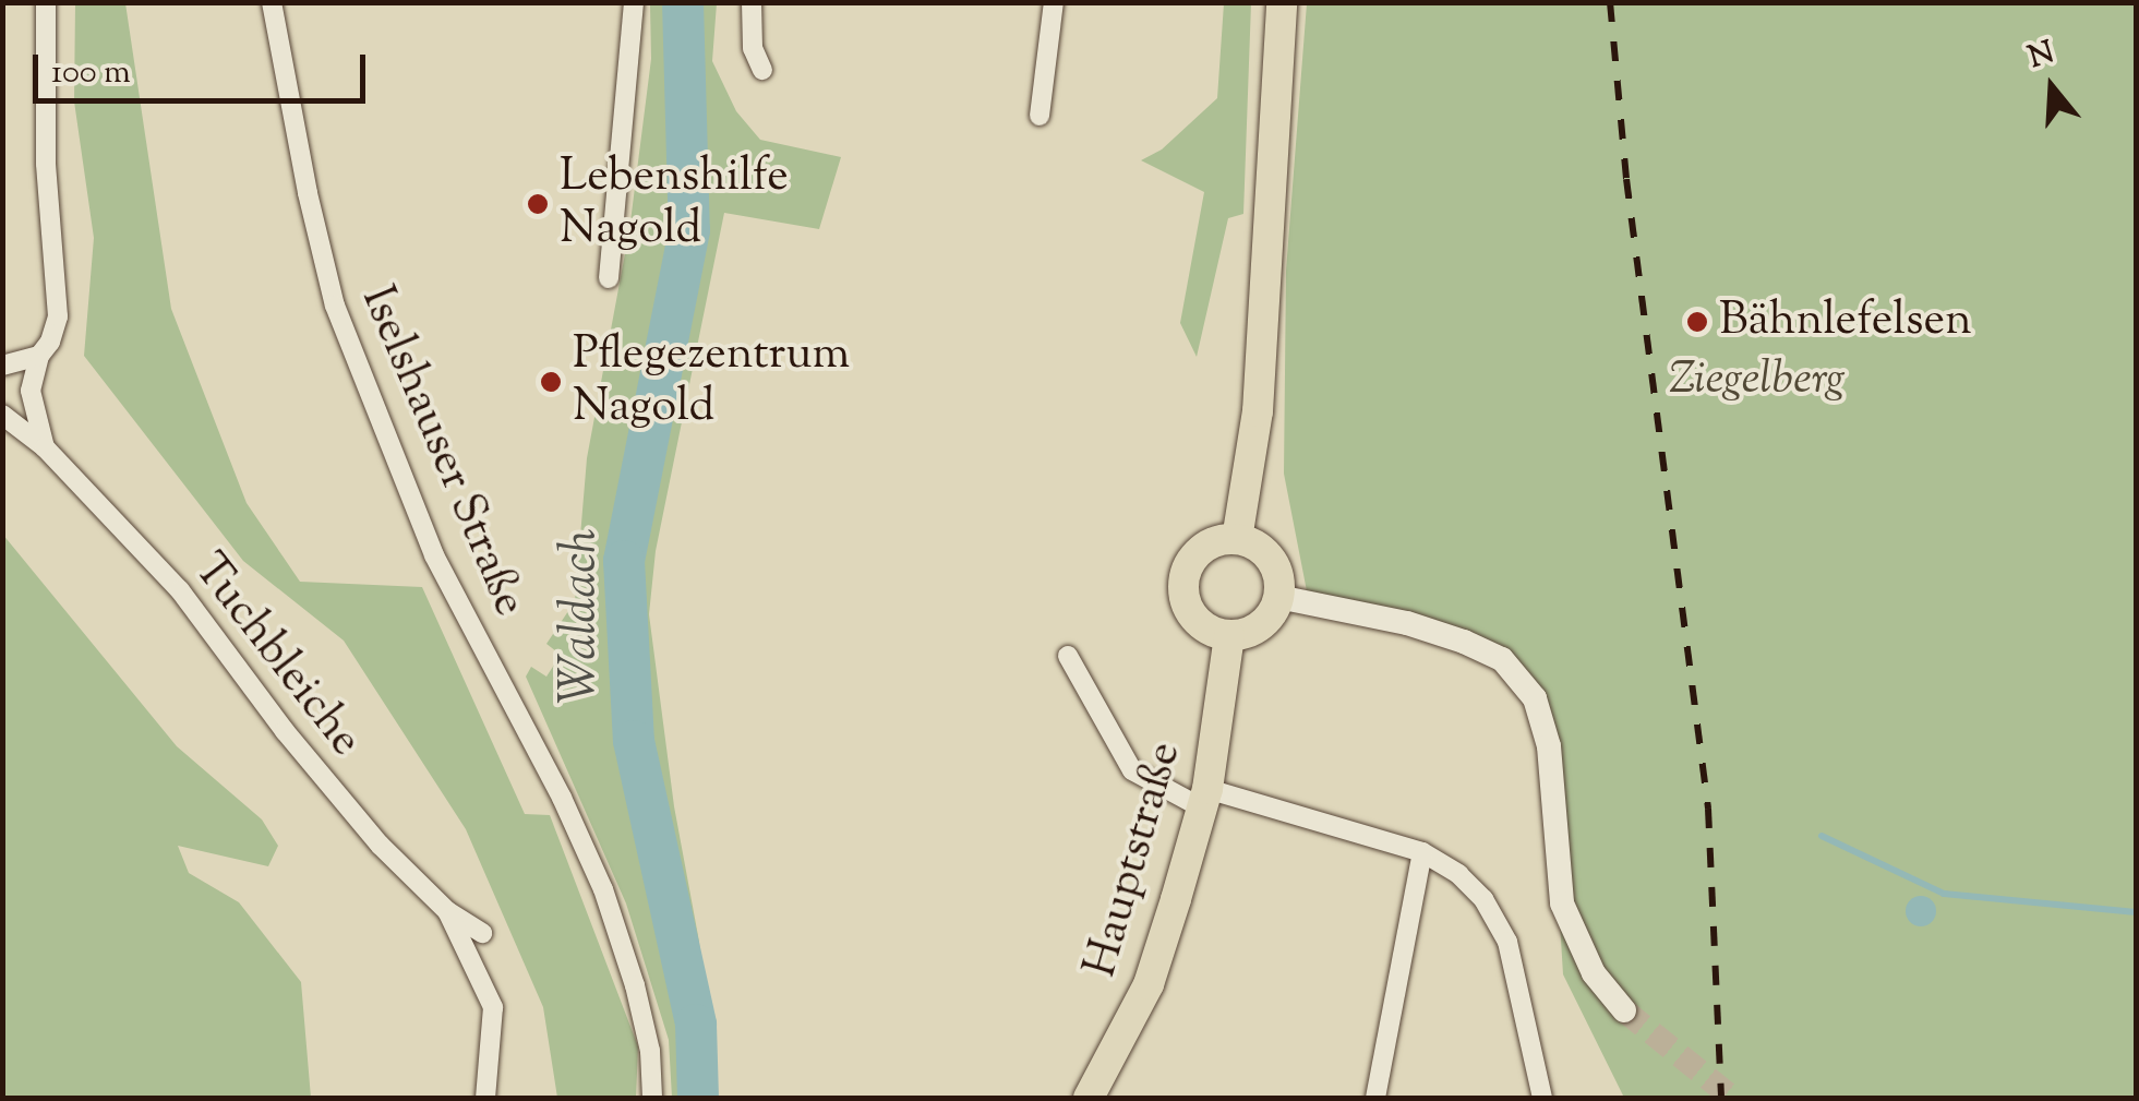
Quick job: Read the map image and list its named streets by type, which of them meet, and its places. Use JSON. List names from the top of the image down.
{
  "streets": {
    "main road": ["Hauptstraße"],
    "street": ["Iselshauser Straße", "Tuchbleiche"]
  },
  "water": ["Waldach"],
  "parks": ["Ziegelberg"],
  "places": ["Lebenshilfe Nagold", "Bähnlefelsen", "Pflegezentrum Nagold"],
  "scale_bar": "100 m",
  "north": "top"
}
